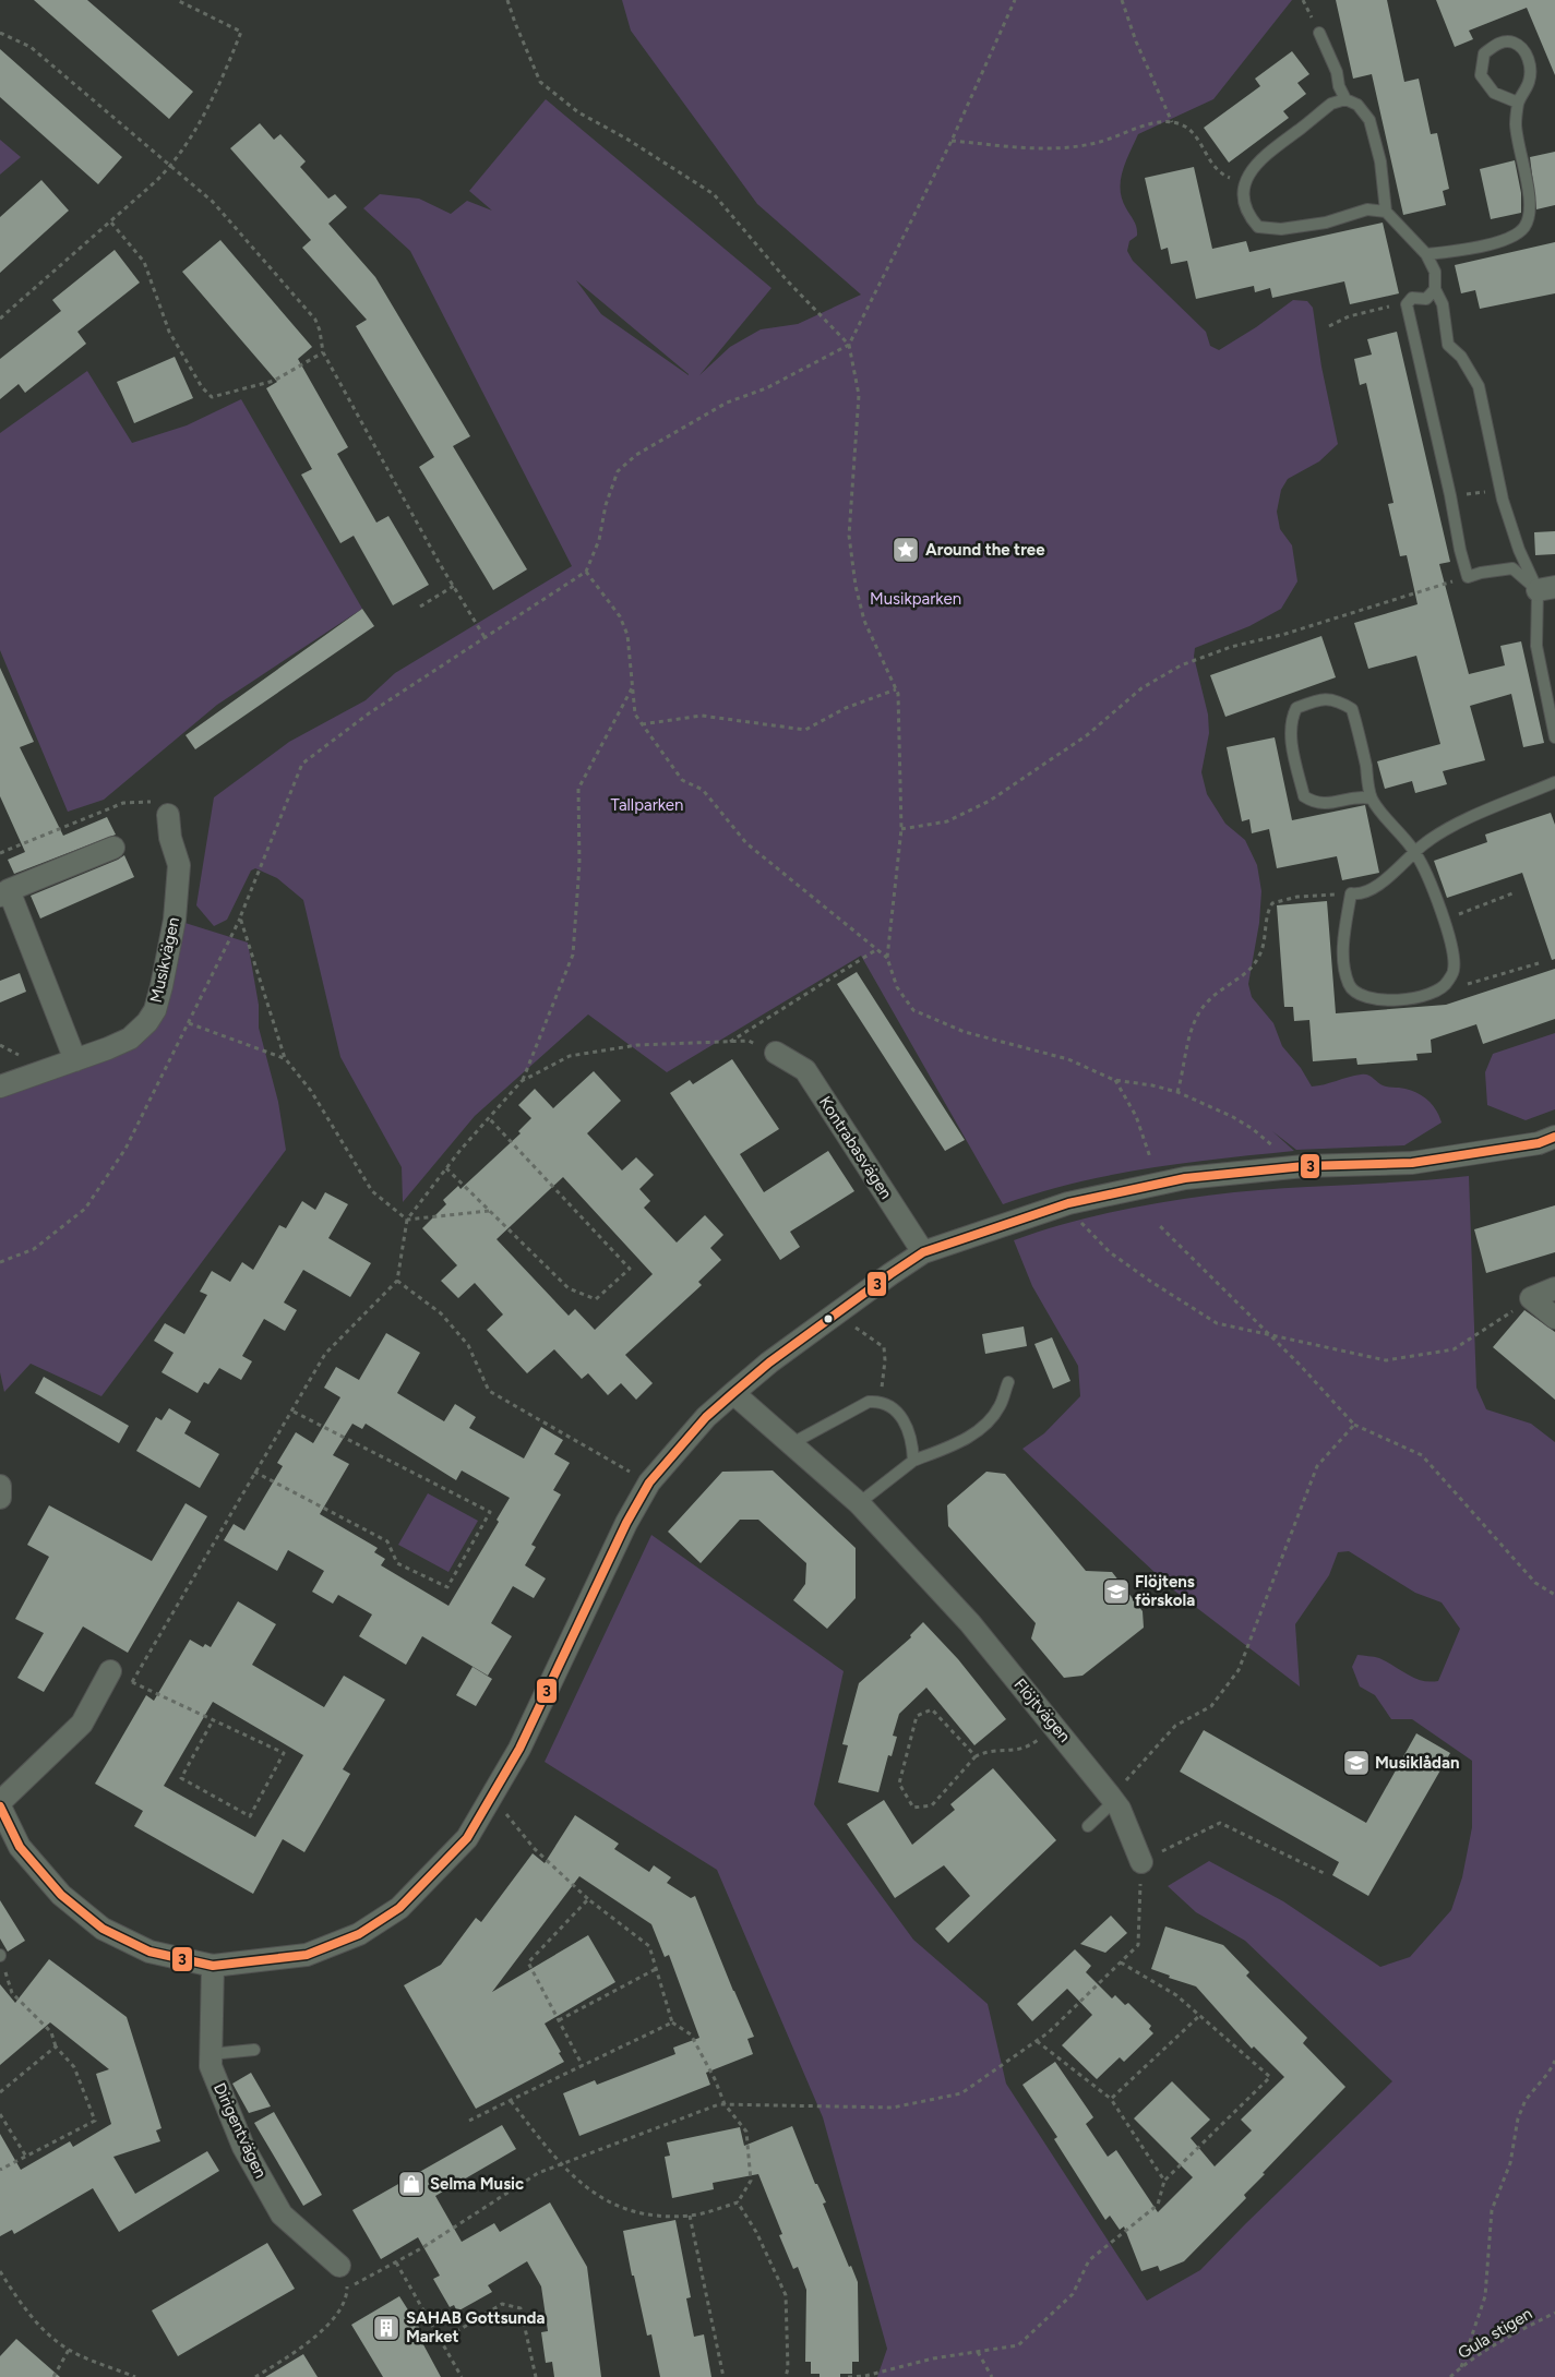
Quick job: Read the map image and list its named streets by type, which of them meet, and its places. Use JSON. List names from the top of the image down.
{
  "streets": {
    "street": [
      "Musikvägen",
      "Kontrabasvägen",
      "Flöjtvägen",
      "Dirigentvägen"
    ],
    "path": ["Gula stigen"]
  },
  "parks": ["Musikparken", "Tallparken"],
  "places": {
    "place": ["Around the tree"],
    "school or university": ["Flöjtens förskola", "Musiklådan"],
    "shop": ["Selma Music"],
    "building": ["SAHAB Gottsunda Market"]
  },
  "lines": ["transit line 3"]
}
